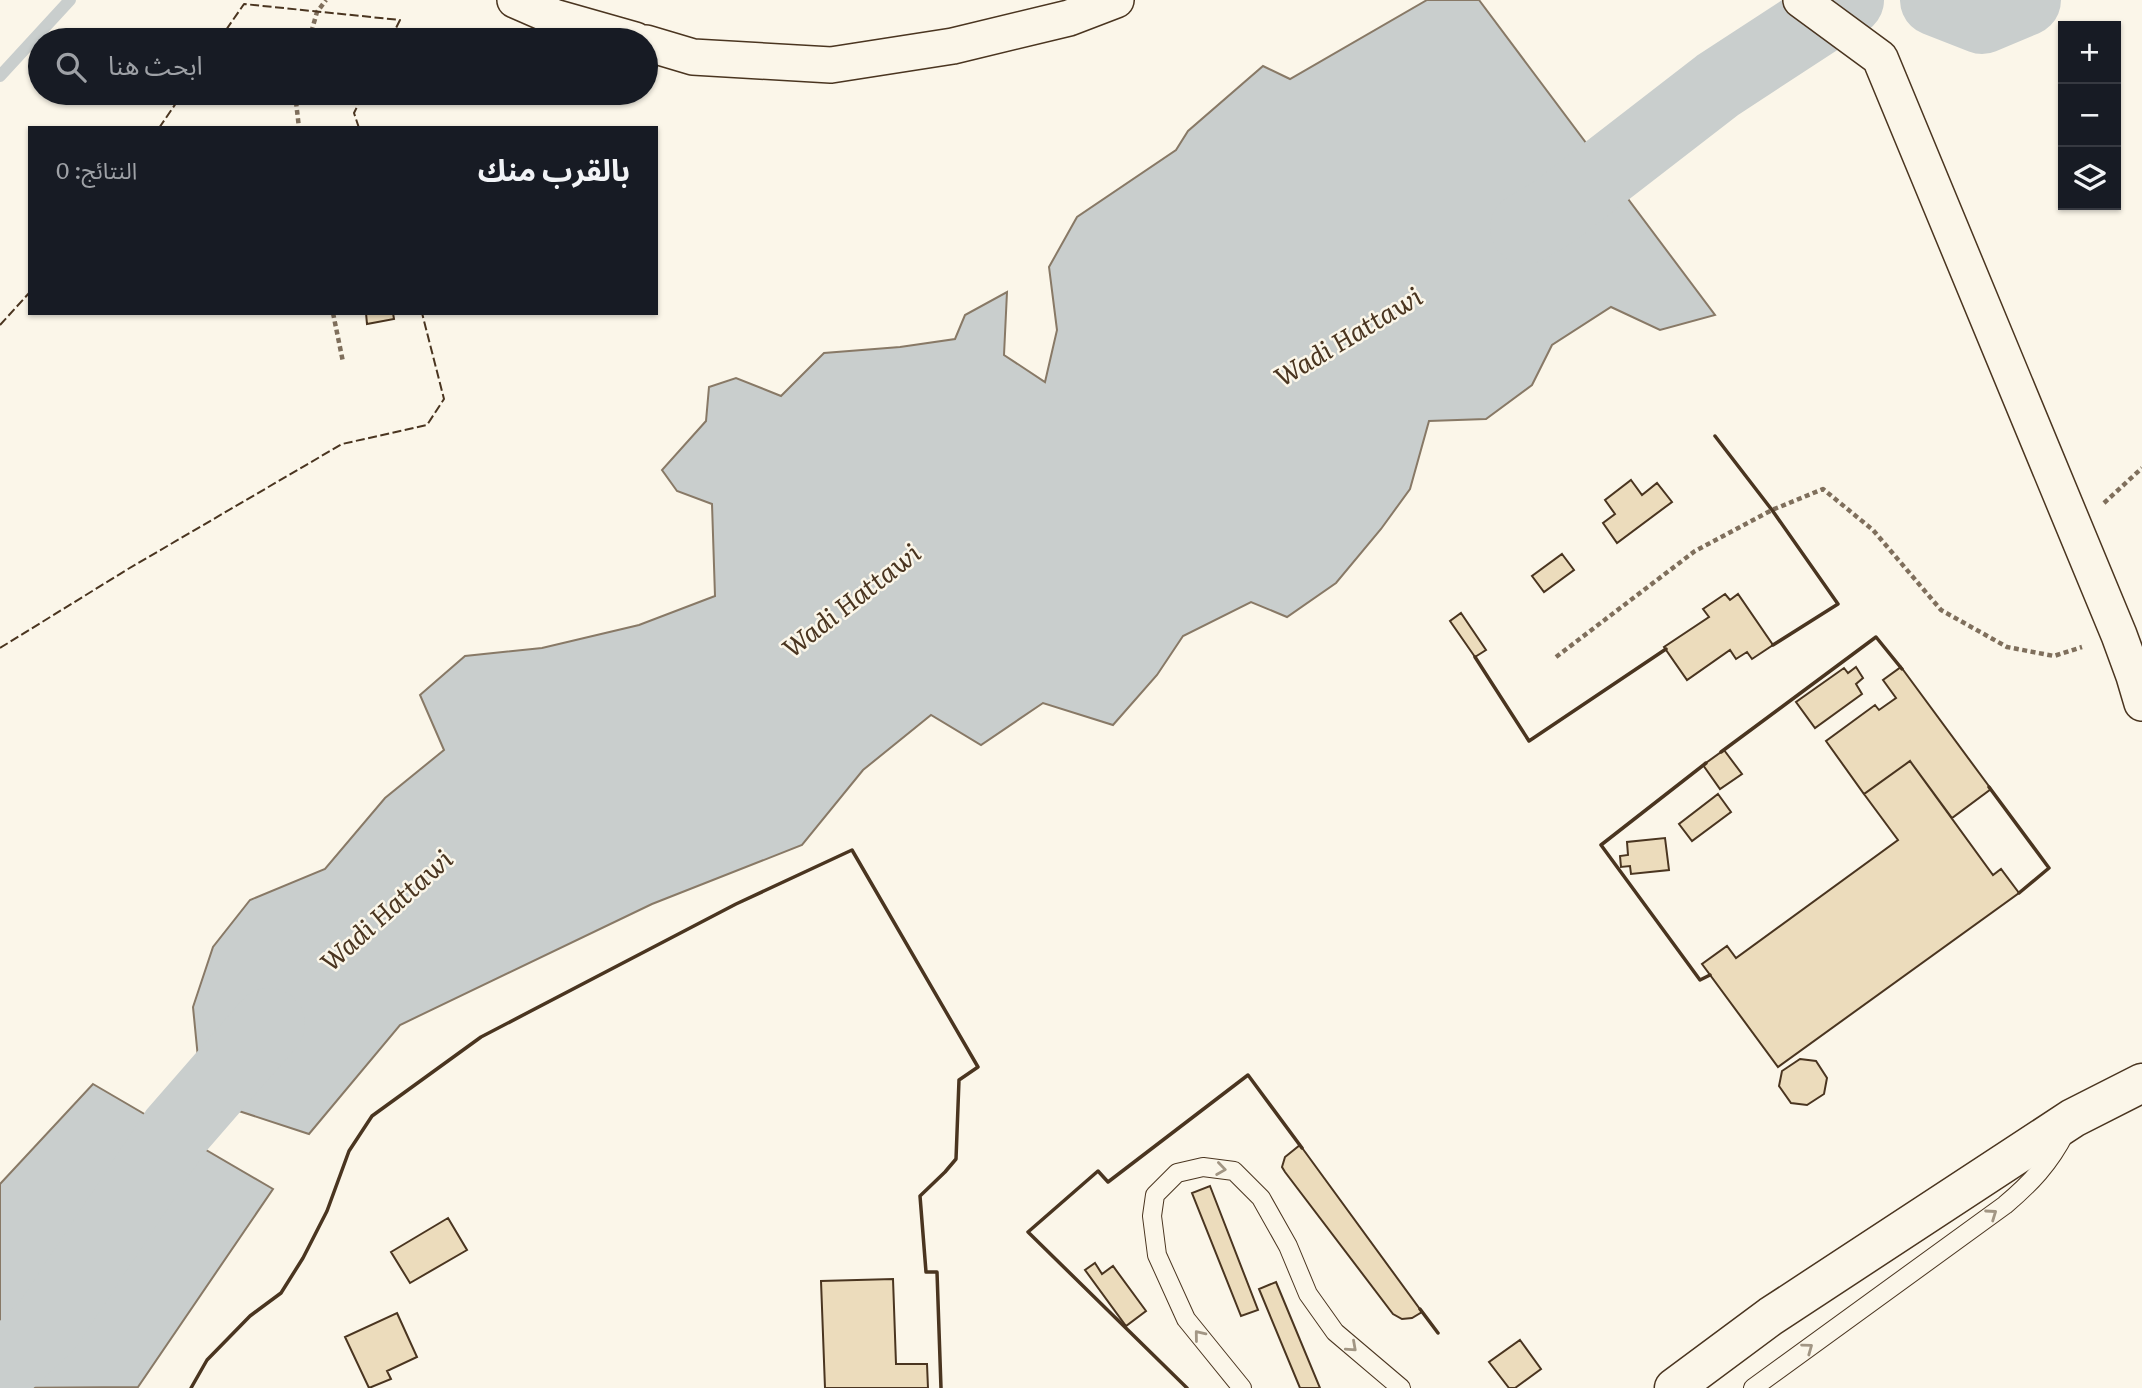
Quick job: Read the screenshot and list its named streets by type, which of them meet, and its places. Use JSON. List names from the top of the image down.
{
  "water": ["Wadi Hattawi"],
  "page": {
    "map_buttons": ["+", "−"],
    "search": "ابحث هنا",
    "heading": ["بالقرب منك", "النتائج: 0"]
  }
}
